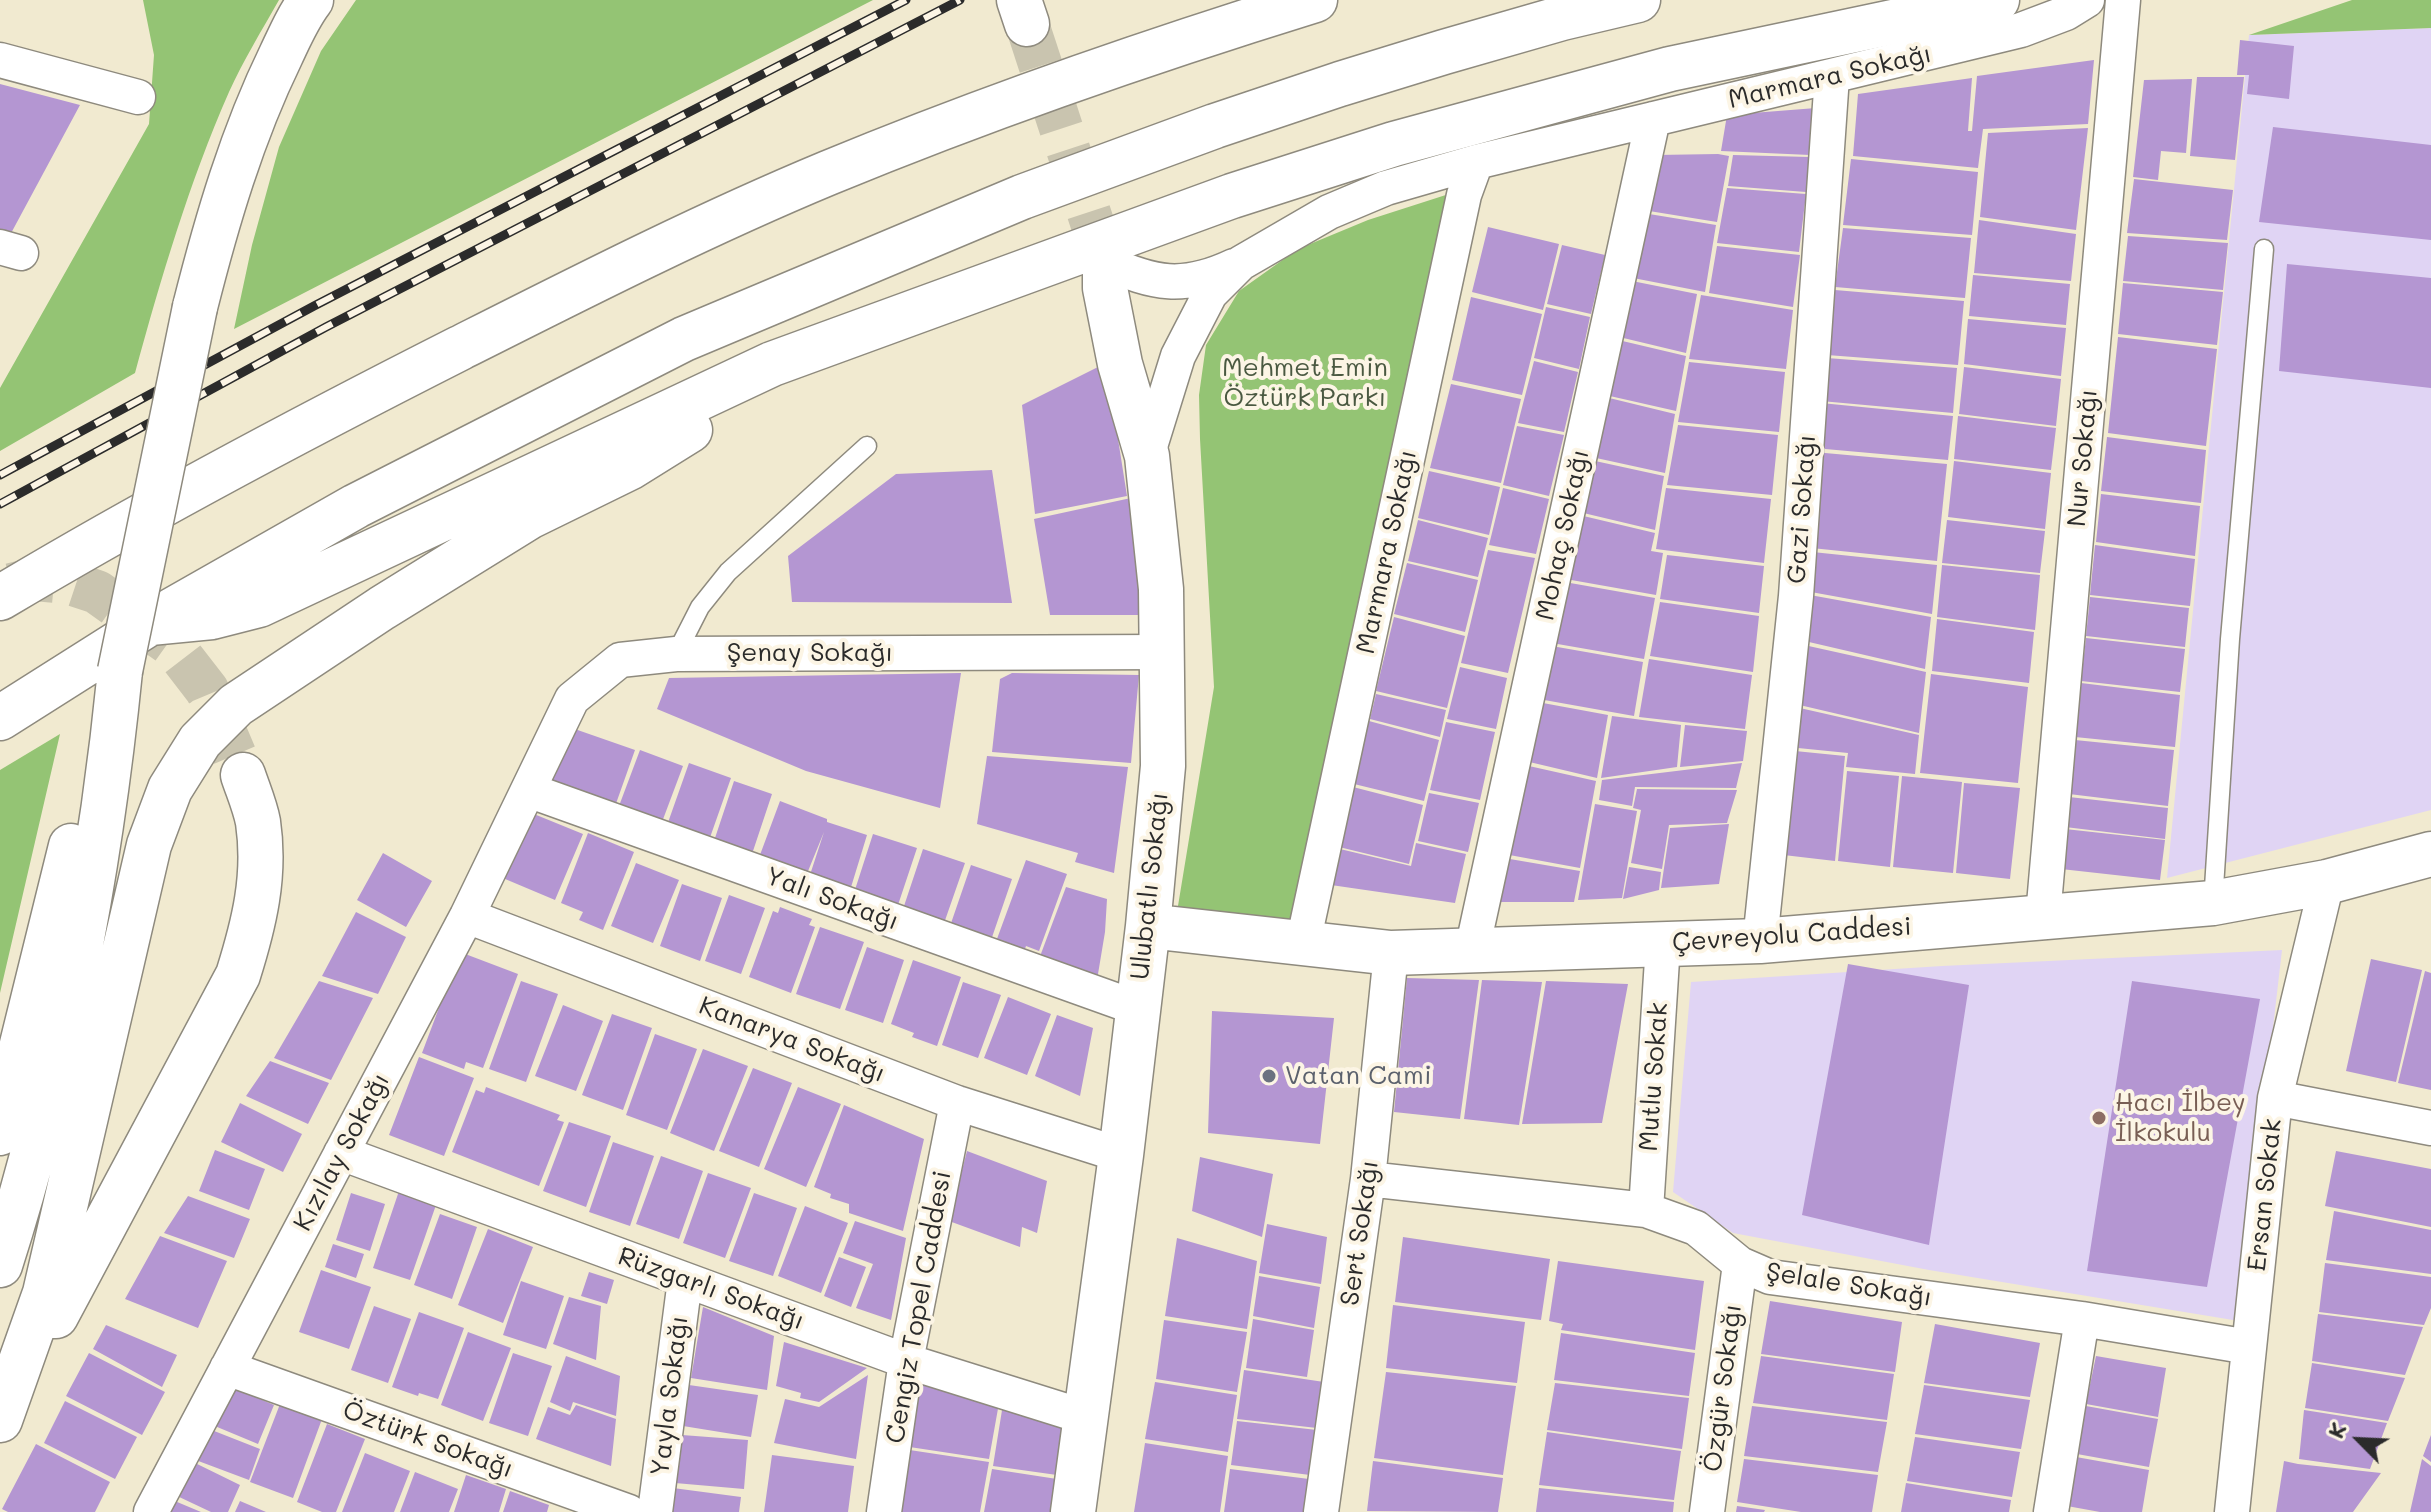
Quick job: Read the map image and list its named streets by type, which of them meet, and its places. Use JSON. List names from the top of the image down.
{
  "streets": {
    "main road": ["Ulubatlı Sokağı", "Çevreyolu Caddesi"],
    "street": [
      "Marmara Sokağı",
      "Nur Sokağı",
      "Gazi Sokağı",
      "Mohaç Sokağı",
      "Şenay Sokağı",
      "Yalı Sokağı",
      "Kanarya Sokağı",
      "Mutlu Sokak",
      "Kızılay Sokağı",
      "Ersan Sokak",
      "Sert Sokağı",
      "Şelale Sokağı",
      "Rüzgarlı Sokağı",
      "Cengiz Topel Caddesi",
      "Özgür Sokağı",
      "Yayla Sokağı",
      "Öztürk Sokağı"
    ]
  },
  "crossings": [
    ["Marmara Sokağı", "Gazi Sokağı"],
    ["Marmara Sokağı", "Mohaç Sokağı"],
    ["Marmara Sokağı", "Ulubatlı Sokağı"],
    ["Marmara Sokağı", "Çevreyolu Caddesi"],
    ["Nur Sokağı", "Çevreyolu Caddesi"],
    ["Gazi Sokağı", "Çevreyolu Caddesi"],
    ["Mohaç Sokağı", "Çevreyolu Caddesi"],
    ["Şenay Sokağı", "Ulubatlı Sokağı"],
    ["Şenay Sokağı", "Yalı Sokağı"],
    ["Şenay Sokağı", "Kızılay Sokağı"],
    ["Ulubatlı Sokağı", "Yalı Sokağı"],
    ["Ulubatlı Sokağı", "Çevreyolu Caddesi"],
    ["Ulubatlı Sokağı", "Kanarya Sokağı"],
    ["Ulubatlı Sokağı", "Rüzgarlı Sokağı"],
    ["Yalı Sokağı", "Kızılay Sokağı"],
    ["Çevreyolu Caddesi", "Mutlu Sokak"],
    ["Çevreyolu Caddesi", "Ersan Sokak"],
    ["Çevreyolu Caddesi", "Sert Sokağı"],
    ["Kanarya Sokağı", "Kızılay Sokağı"],
    ["Kanarya Sokağı", "Cengiz Topel Caddesi"],
    ["Mutlu Sokak", "Şelale Sokağı"],
    ["Kızılay Sokağı", "Rüzgarlı Sokağı"],
    ["Kızılay Sokağı", "Öztürk Sokağı"],
    ["Ersan Sokak", "Şelale Sokağı"],
    ["Sert Sokağı", "Şelale Sokağı"],
    ["Şelale Sokağı", "Özgür Sokağı"],
    ["Rüzgarlı Sokağı", "Cengiz Topel Caddesi"],
    ["Rüzgarlı Sokağı", "Yayla Sokağı"]
  ],
  "parks": ["Mehmet Emin Öztürk Parkı"],
  "places": ["Vatan Cami", "Hacı İlbey İlkokulu"],
  "north": "top left"
}
